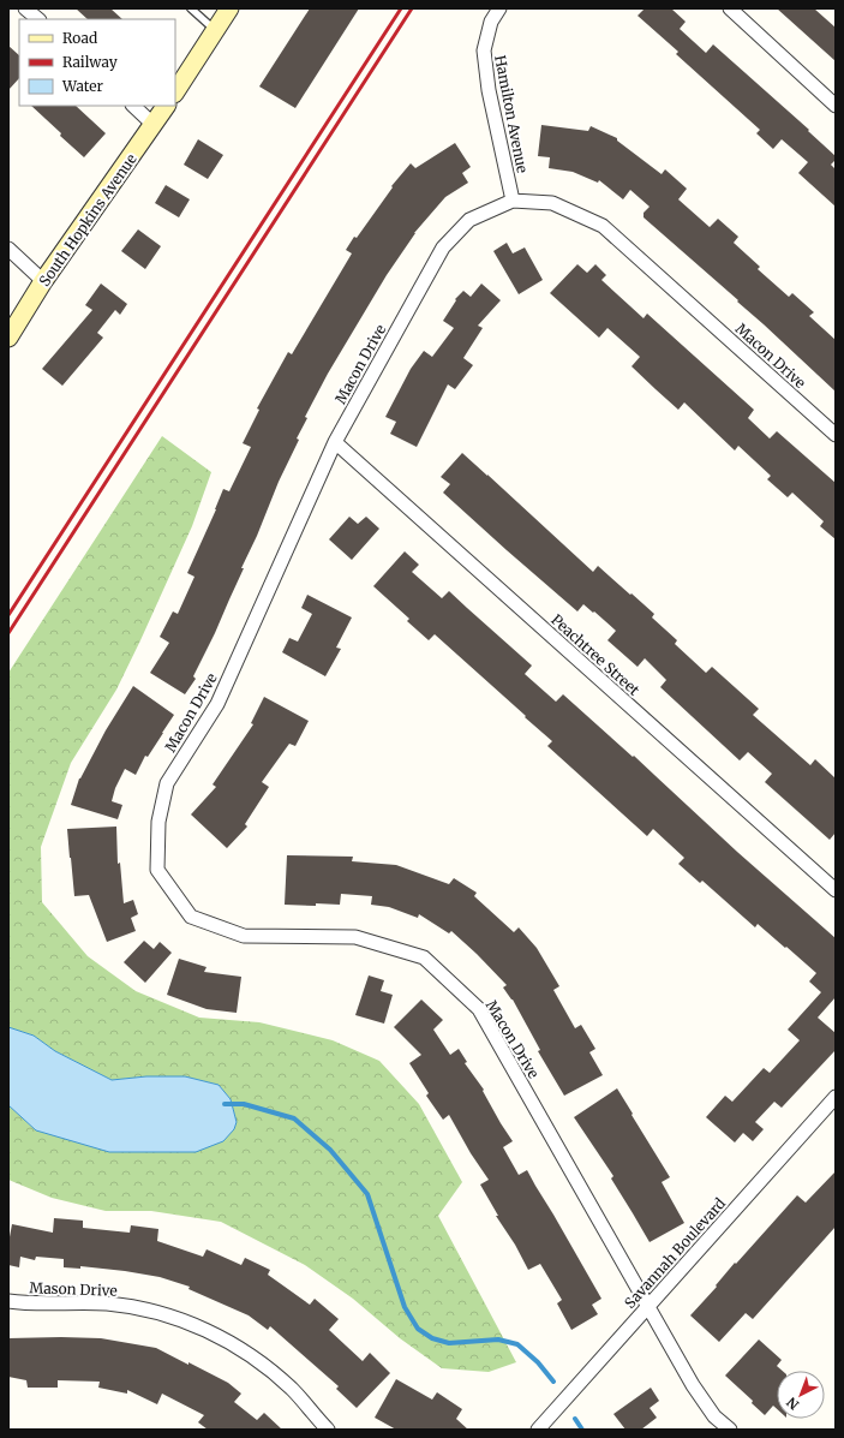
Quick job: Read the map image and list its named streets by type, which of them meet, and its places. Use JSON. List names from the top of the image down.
{
  "streets": {
    "street": [
      "Hamilton Avenue",
      "South Hopkins Avenue",
      "Macon Drive",
      "Peachtree Street",
      "Savannah Boulevard",
      "Mason Drive"
    ]
  },
  "crossings": [
    ["Hamilton Avenue", "Macon Drive"],
    ["Macon Drive", "Peachtree Street"],
    ["Macon Drive", "Savannah Boulevard"]
  ],
  "legend": ["Road", "Railway", "Water"],
  "north": "bottom left"
}
